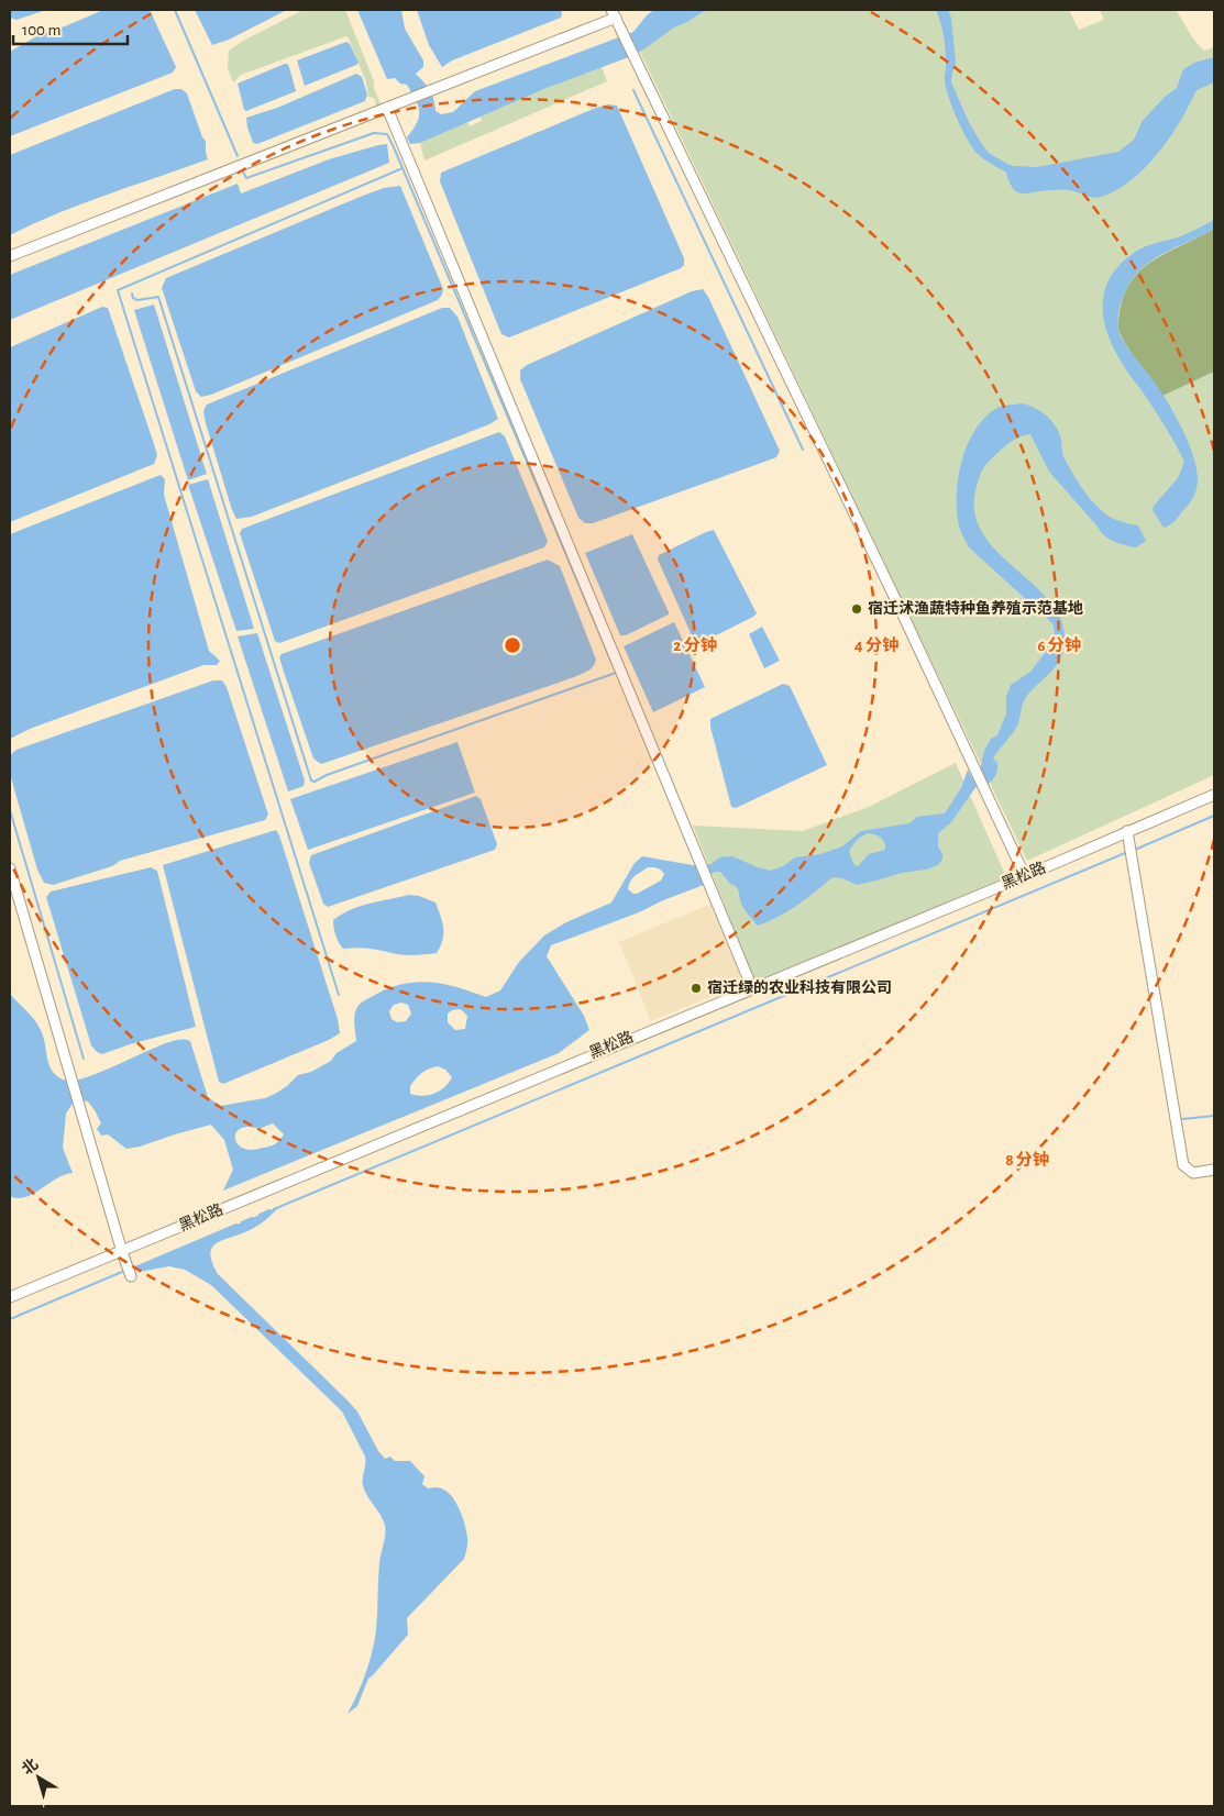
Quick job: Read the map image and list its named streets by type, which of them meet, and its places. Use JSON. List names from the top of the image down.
{
  "streets": {
    "street": ["黑松路"]
  },
  "places": ["宿迁沭渔蔬特种鱼养殖示范基地", "宿迁绿的农业科技有限公司"],
  "scale_bar": "100 m",
  "north": "top left",
  "rings": [
    "2 分钟",
    "4 分钟",
    "6 分钟",
    "8 分钟"
  ]
}
